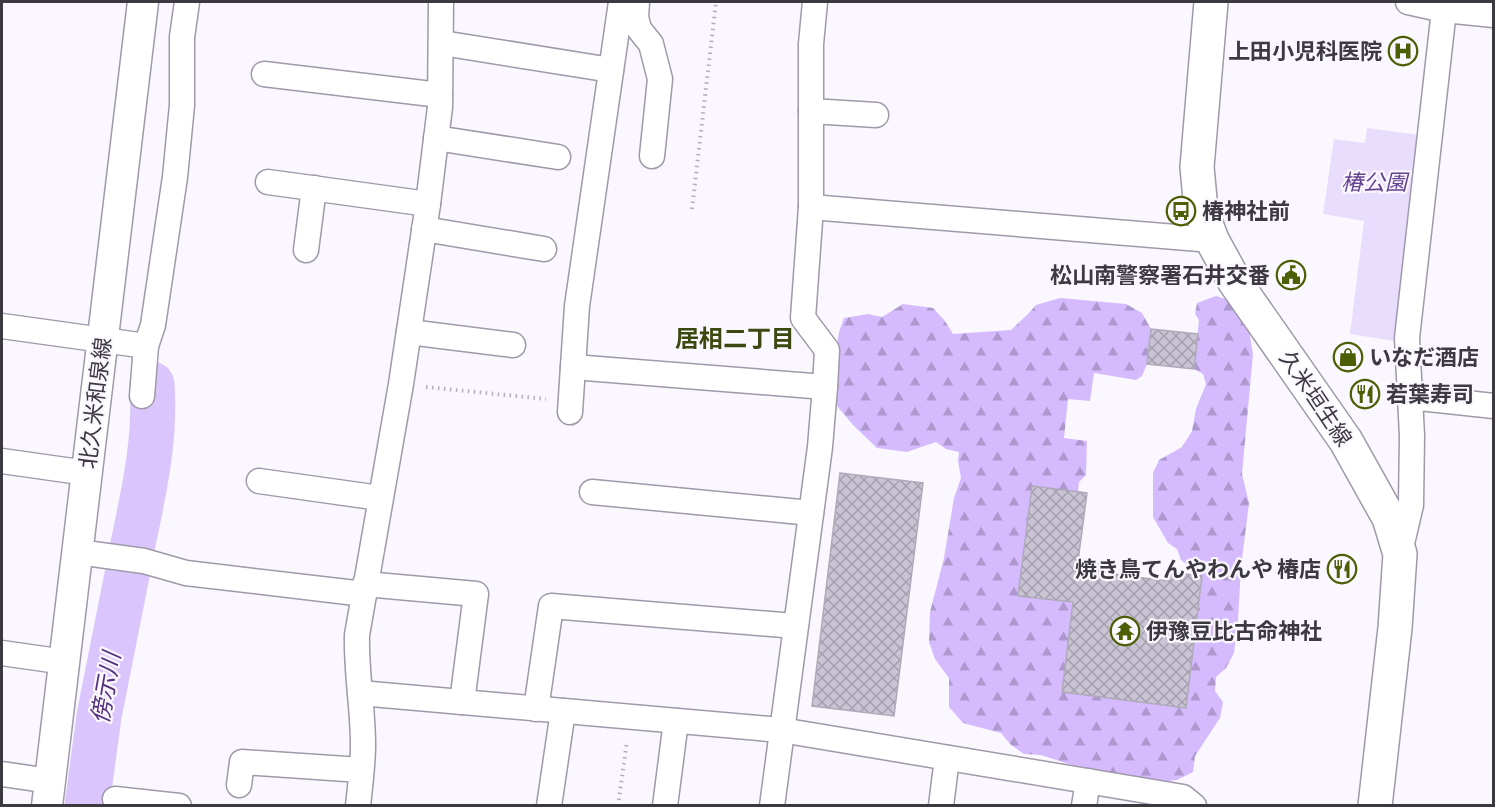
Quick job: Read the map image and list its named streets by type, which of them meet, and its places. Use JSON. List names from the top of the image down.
{
  "streets": {
    "main road": ["久米垣生線"],
    "street": ["北久米和泉線"]
  },
  "districts": ["居相二丁目"],
  "water": ["傍示川"],
  "parks": ["椿公園"],
  "places": {
    "hospital": ["上田小児科医院"],
    "bus stop": ["椿神社前"],
    "public building": ["松山南警察署石井交番"],
    "shop": ["いなだ酒店"],
    "restaurant": ["若葉寿司", "焼き鳥てんやわんや 椿店"],
    "temple": ["伊豫豆比古命神社"]
  }
}
